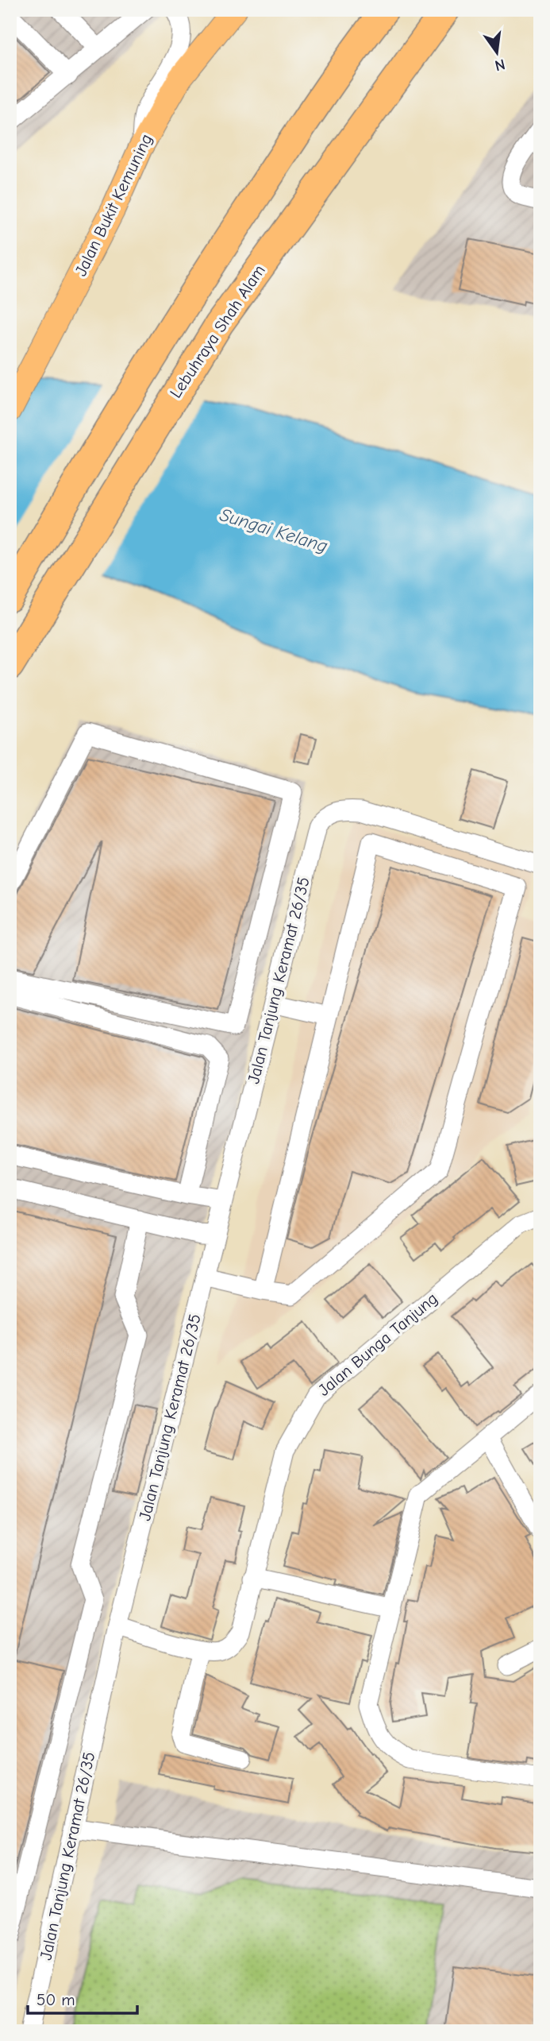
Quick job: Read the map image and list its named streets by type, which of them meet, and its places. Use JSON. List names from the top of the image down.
{
  "streets": {
    "highway": ["Lebuhraya Shah Alam"],
    "main road": ["Jalan Bukit Kemuning"],
    "street": ["Jalan Tanjung Keramat 26/35", "Jalan Bunga Tanjung"]
  },
  "crossings": [
    ["Jalan Tanjung Keramat 26/35", "Jalan Bunga Tanjung"]
  ],
  "water": ["Sungai Kelang"],
  "scale_bar": "50 m",
  "north": "bottom"
}
